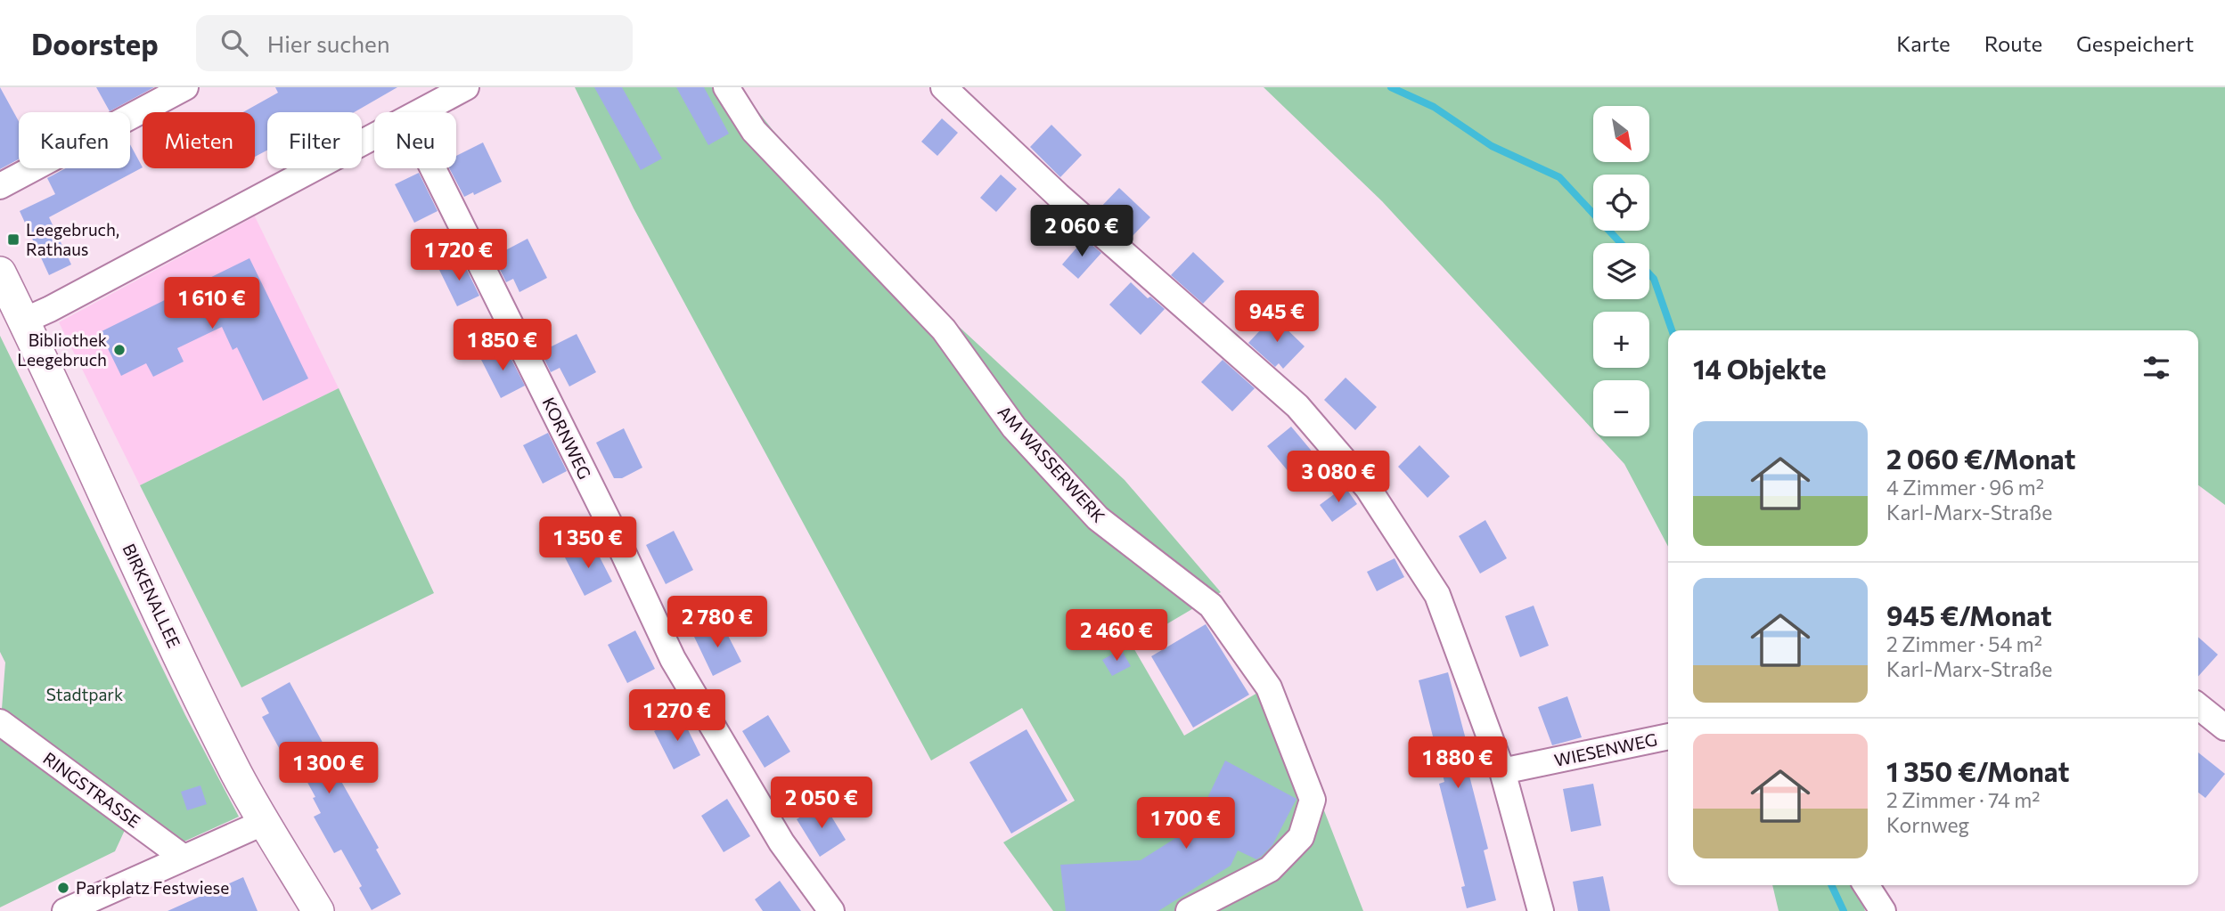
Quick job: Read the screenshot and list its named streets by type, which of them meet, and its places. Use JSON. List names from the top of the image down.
{
  "streets": {
    "street": [
      "KORNWEG",
      "AM WASSERWERK",
      "BIRKENALLEE",
      "WIESENWEG",
      "RINGSTRASSE"
    ]
  },
  "parks": ["Stadtpark"],
  "places": {
    "transit": ["Leegebruch, Rathaus"],
    "other": ["Bibliothek Leegebruch", "Parkplatz Festwiese"]
  },
  "north": "bottom right",
  "page": {
    "header": "Doorstep",
    "search": "Hier suchen",
    "nav": ["Karte", "Route", "Gespeichert"],
    "map_buttons": ["+", "−"],
    "chip": [
      "Kaufen",
      "Mieten",
      "Filter",
      "Neu"
    ],
    "price": [
      "2 060 €",
      "1 720 €",
      "1 610 €",
      "945 €",
      "1 850 €",
      "3 080 €",
      "1 350 €",
      "2 780 €",
      "2 460 €",
      "1 270 €",
      "1 880 €",
      "1 300 €",
      "2 050 €",
      "1 700 €"
    ],
    "heading": "14 Objekte",
    "list": [
      {
        "name": "2 060 €/Monat",
        "note": "4 Zimmer · 96 m² · Karl-Marx-Straße"
      },
      {
        "name": "945 €/Monat",
        "note": "2 Zimmer · 54 m² · Karl-Marx-Straße"
      },
      {
        "name": "1 350 €/Monat",
        "note": "2 Zimmer · 74 m² · Kornweg"
      }
    ]
  }
}
